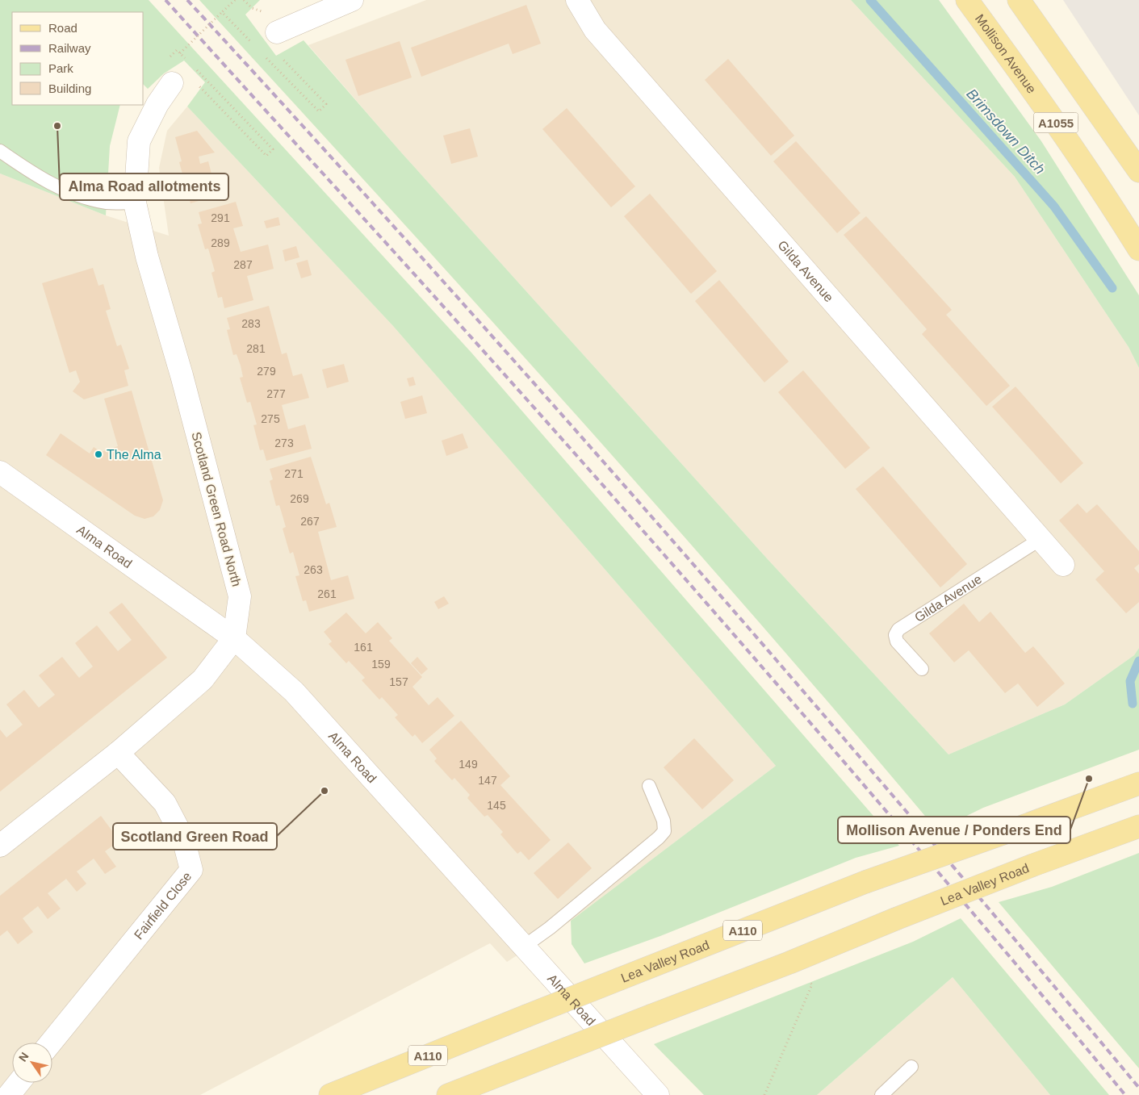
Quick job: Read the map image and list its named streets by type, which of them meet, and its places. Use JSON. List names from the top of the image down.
{
  "streets": {
    "main road": [
      "Mollison Avenue",
      "A1055",
      "Lea Valley Road",
      "A110"
    ],
    "street": [
      "Gilda Avenue",
      "Scotland Green Road North",
      "Alma Road",
      "Fairfield Close"
    ]
  },
  "crossings": [
    ["Scotland Green Road North", "Alma Road"],
    ["Scotland Green Road North", "Fairfield Close"]
  ],
  "water": ["Brimsdown Ditch"],
  "places": [
    "Alma Road allotments",
    "The Alma",
    "Mollison Avenue / Ponders End",
    "Scotland Green Road"
  ],
  "house_numbers": [
    "291",
    "289",
    "287",
    "283",
    "281",
    "279",
    "277",
    "275",
    "273",
    "271",
    "269",
    "267",
    "263",
    "261",
    "161",
    "159",
    "157",
    "149",
    "147",
    "145"
  ],
  "legend": [
    "Road",
    "Railway",
    "Park",
    "Building"
  ],
  "north": "top left"
}
